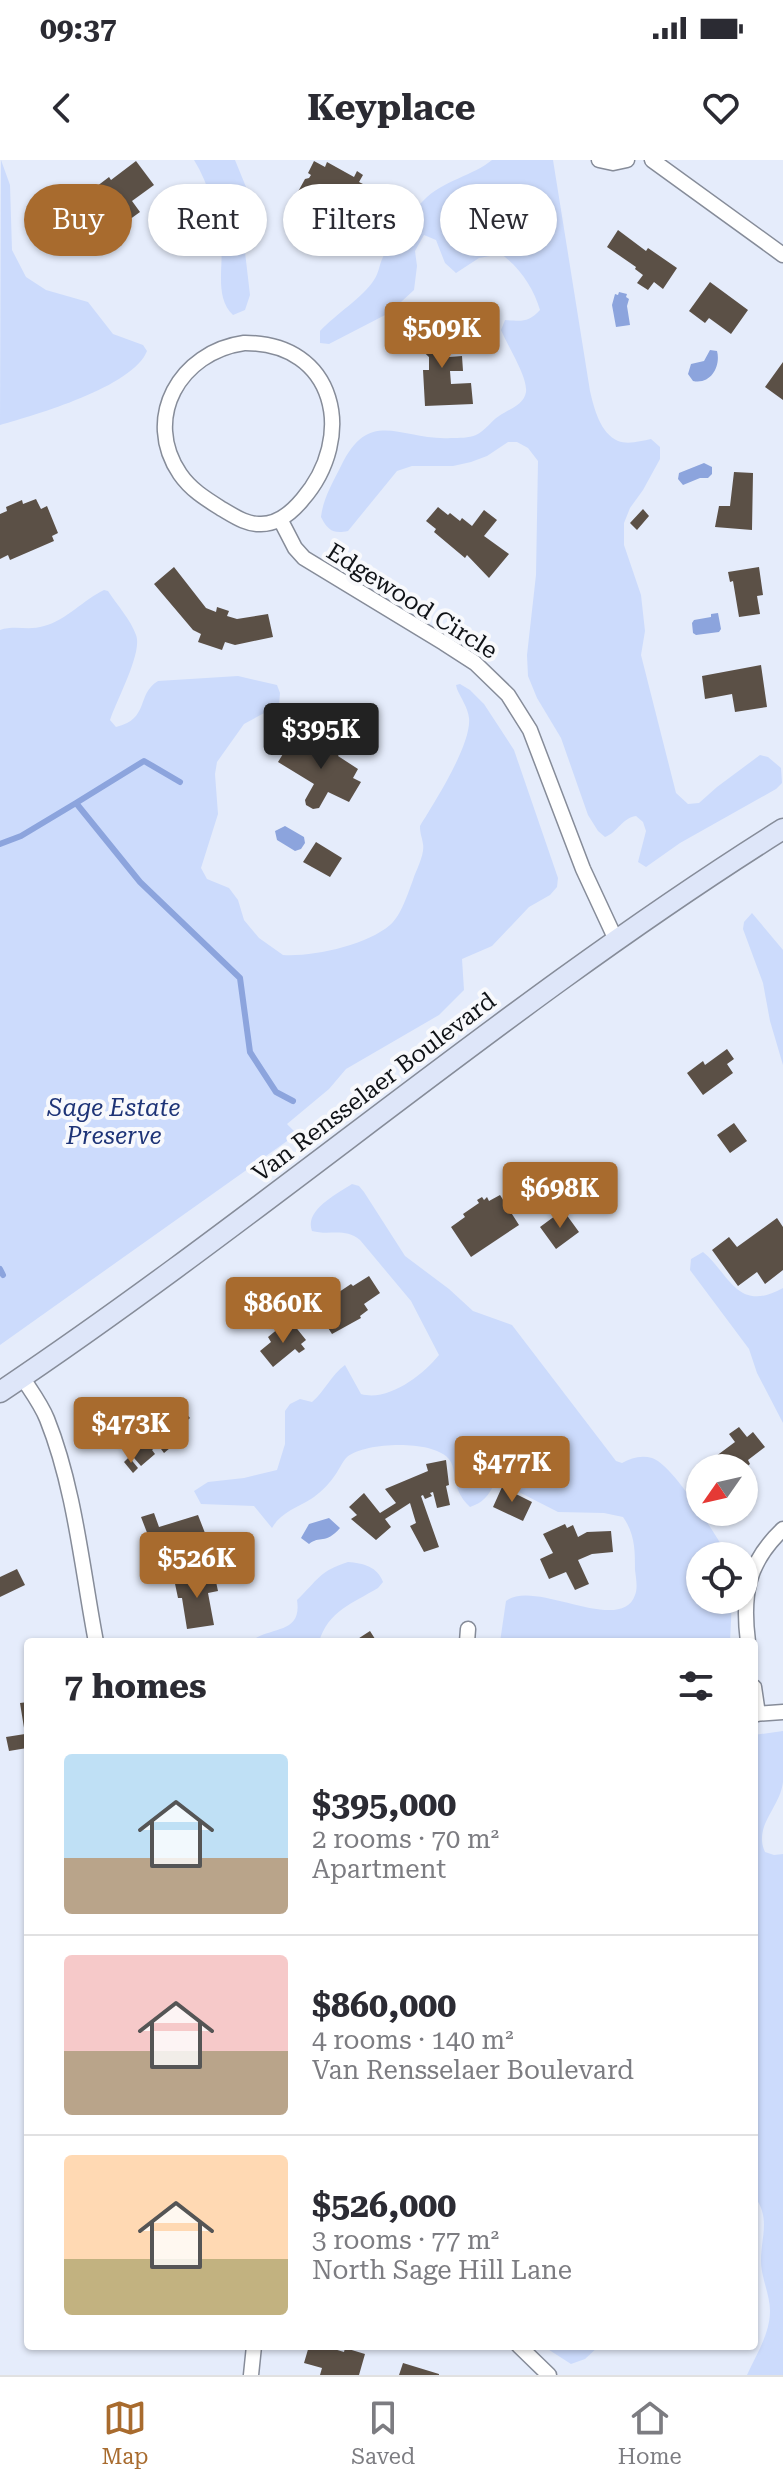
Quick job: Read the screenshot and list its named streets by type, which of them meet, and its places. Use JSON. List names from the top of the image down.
{
  "streets": {
    "main road": ["Van Rensselaer Boulevard"],
    "street": ["Edgewood Circle"]
  },
  "crossings": [
    ["Edgewood Circle", "Van Rensselaer Boulevard"]
  ],
  "parks": ["Sage Estate Preserve"],
  "north": "bottom left",
  "page": {
    "status": "09:37",
    "header": "Keyplace",
    "chip": [
      "Buy",
      "Rent",
      "Filters",
      "New"
    ],
    "price": [
      "$509K",
      "$395K",
      "$698K",
      "$860K",
      "$473K",
      "$477K",
      "$526K"
    ],
    "heading": "7 homes",
    "list": [
      {
        "name": "$395,000",
        "note": "2 rooms · 70 m² · Apartment"
      },
      {
        "name": "$860,000",
        "note": "4 rooms · 140 m² · Van Rensselaer Boulevard"
      },
      {
        "name": "$526,000",
        "note": "3 rooms · 77 m² · North Sage Hill Lane"
      }
    ],
    "tabs": ["Map", "Saved", "Home"]
  }
}
